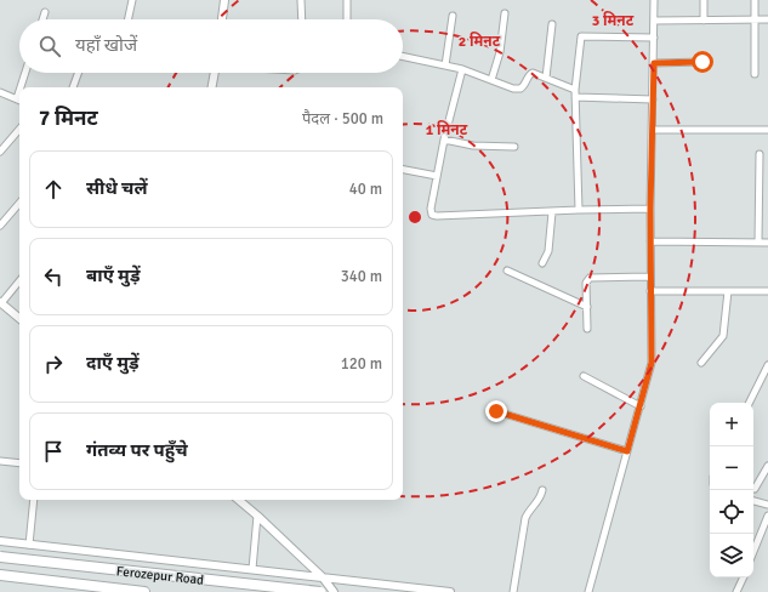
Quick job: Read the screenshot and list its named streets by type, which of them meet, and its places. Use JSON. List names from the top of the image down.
{
  "streets": {
    "highway": ["Ferozepur Road"]
  },
  "page": {
    "search": "यहाँ खोजें",
    "heading": ["7 मिनट", "पैदल · 500 m"],
    "list": [
      ["सीधे चलें", "40 m"],
      ["बाएँ मुड़ें", "340 m"],
      ["दाएँ मुड़ें", "120 m"],
      "गंतव्य पर पहुँचे"
    ],
    "map_buttons": ["+", "−"]
  },
  "rings": ["3 मिनट", "2 मिनट", "1 मिनट"]
}
